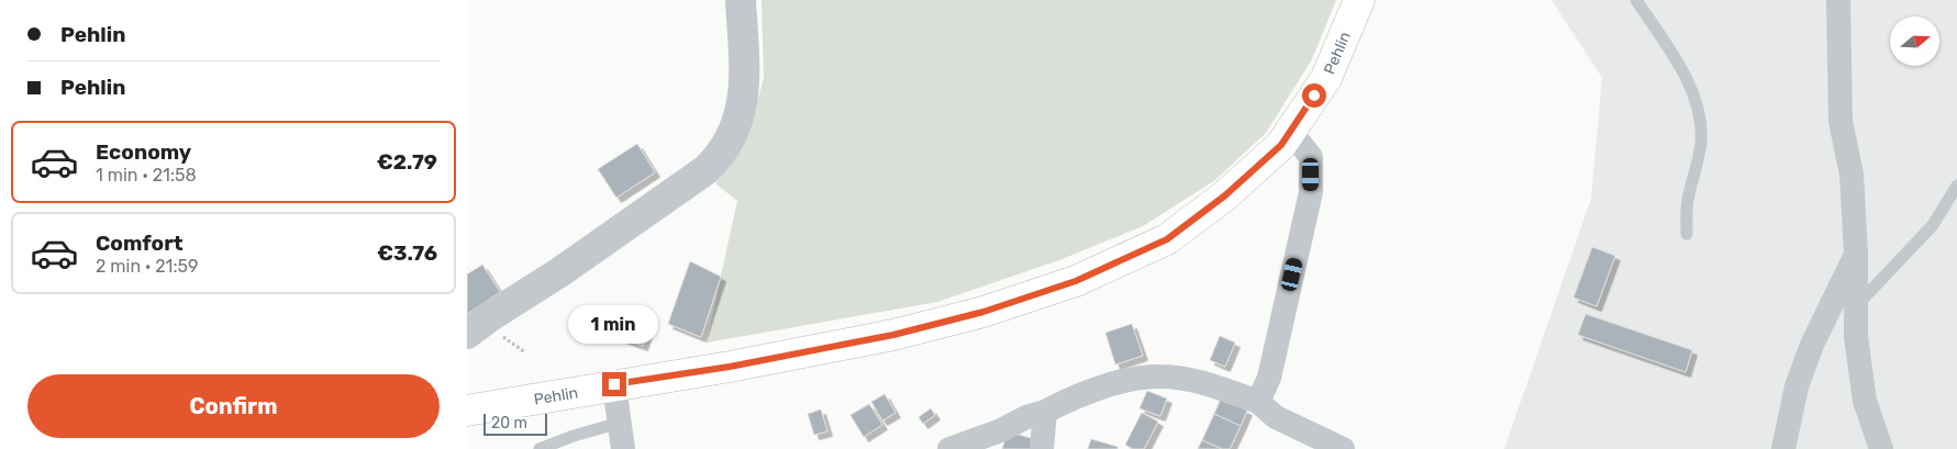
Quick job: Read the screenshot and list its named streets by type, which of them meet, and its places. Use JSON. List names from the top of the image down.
{
  "streets": {
    "main road": ["Pehlin"]
  },
  "scale_bar": "20 m",
  "north": "right",
  "page": {
    "banner": ["Pehlin", "Pehlin"],
    "list": [
      {
        "name": "Economy",
        "note": "1 min · 21:58",
        "value": "€2.79"
      },
      {
        "name": "Comfort",
        "note": "2 min · 21:59",
        "value": "€3.76"
      }
    ],
    "bubble": "1 min",
    "buttons": "Confirm",
    "scale": "20 m"
  }
}
